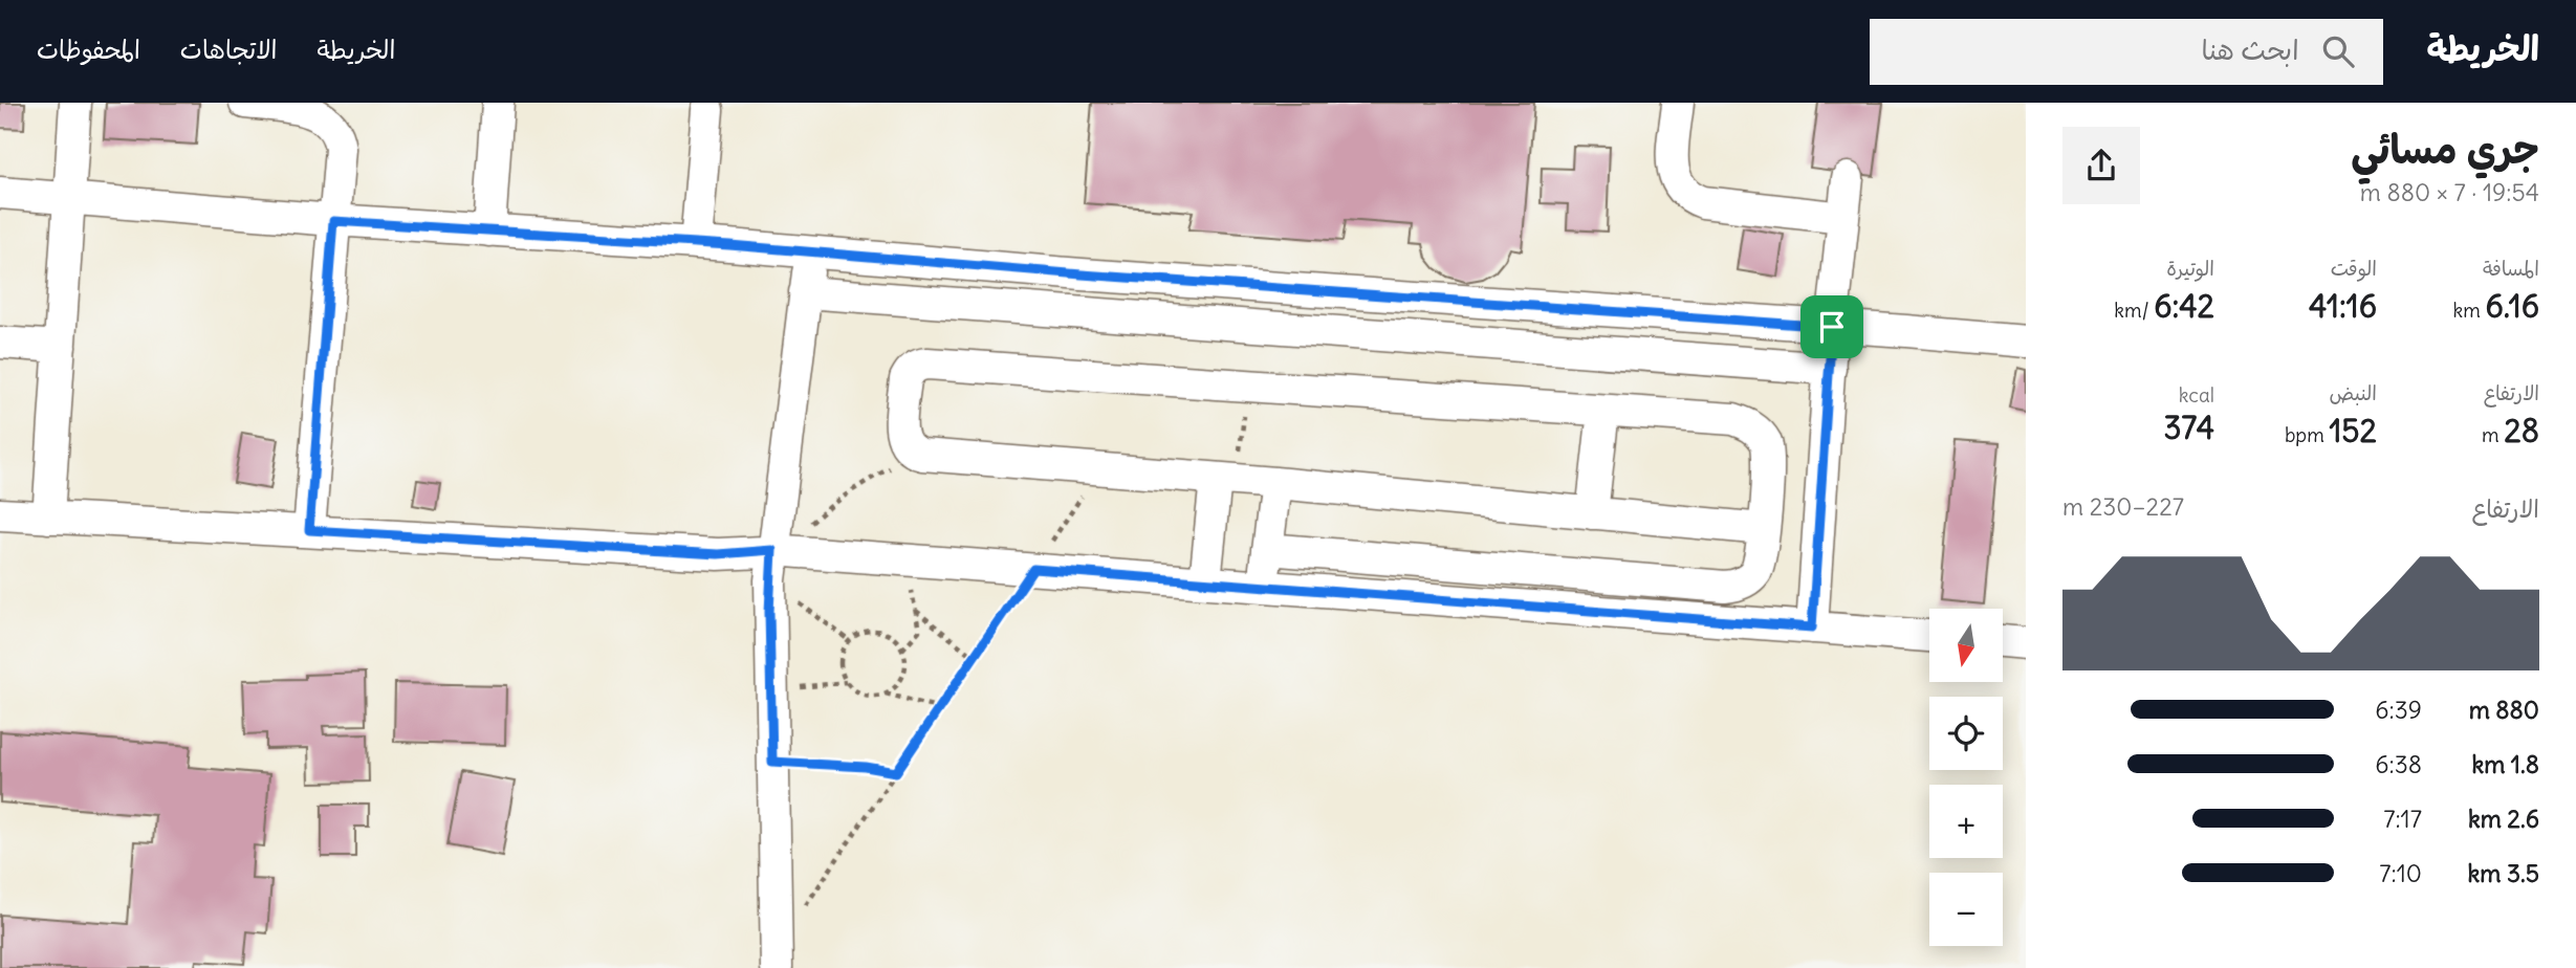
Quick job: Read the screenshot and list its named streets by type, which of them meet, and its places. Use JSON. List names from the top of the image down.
{
  "north": "bottom",
  "page": {
    "header": "الخريطة",
    "search": "ابحث هنا",
    "nav": ["الخريطة", "الاتجاهات", "المحفوظات"],
    "heading": ["جري مسائي", "19:54 · 7 × 880 m"],
    "stats": [
      ["المسافة", "6.16 km"],
      ["الوقت", "41:16"],
      ["الوتيرة", "6:42 /km"],
      ["الارتفاع", "28 m"],
      ["النبض", "152 bpm"],
      ["kcal", "374"]
    ],
    "chart": ["الارتفاع", "227–230 m"],
    "map_buttons": ["+", "−"],
    "list": [
      {
        "name": "880 m",
        "note": "6:39"
      },
      {
        "name": "1.8 km",
        "note": "6:38"
      },
      {
        "name": "2.6 km",
        "note": "7:17"
      },
      {
        "name": "3.5 km",
        "note": "7:10"
      }
    ]
  }
}
